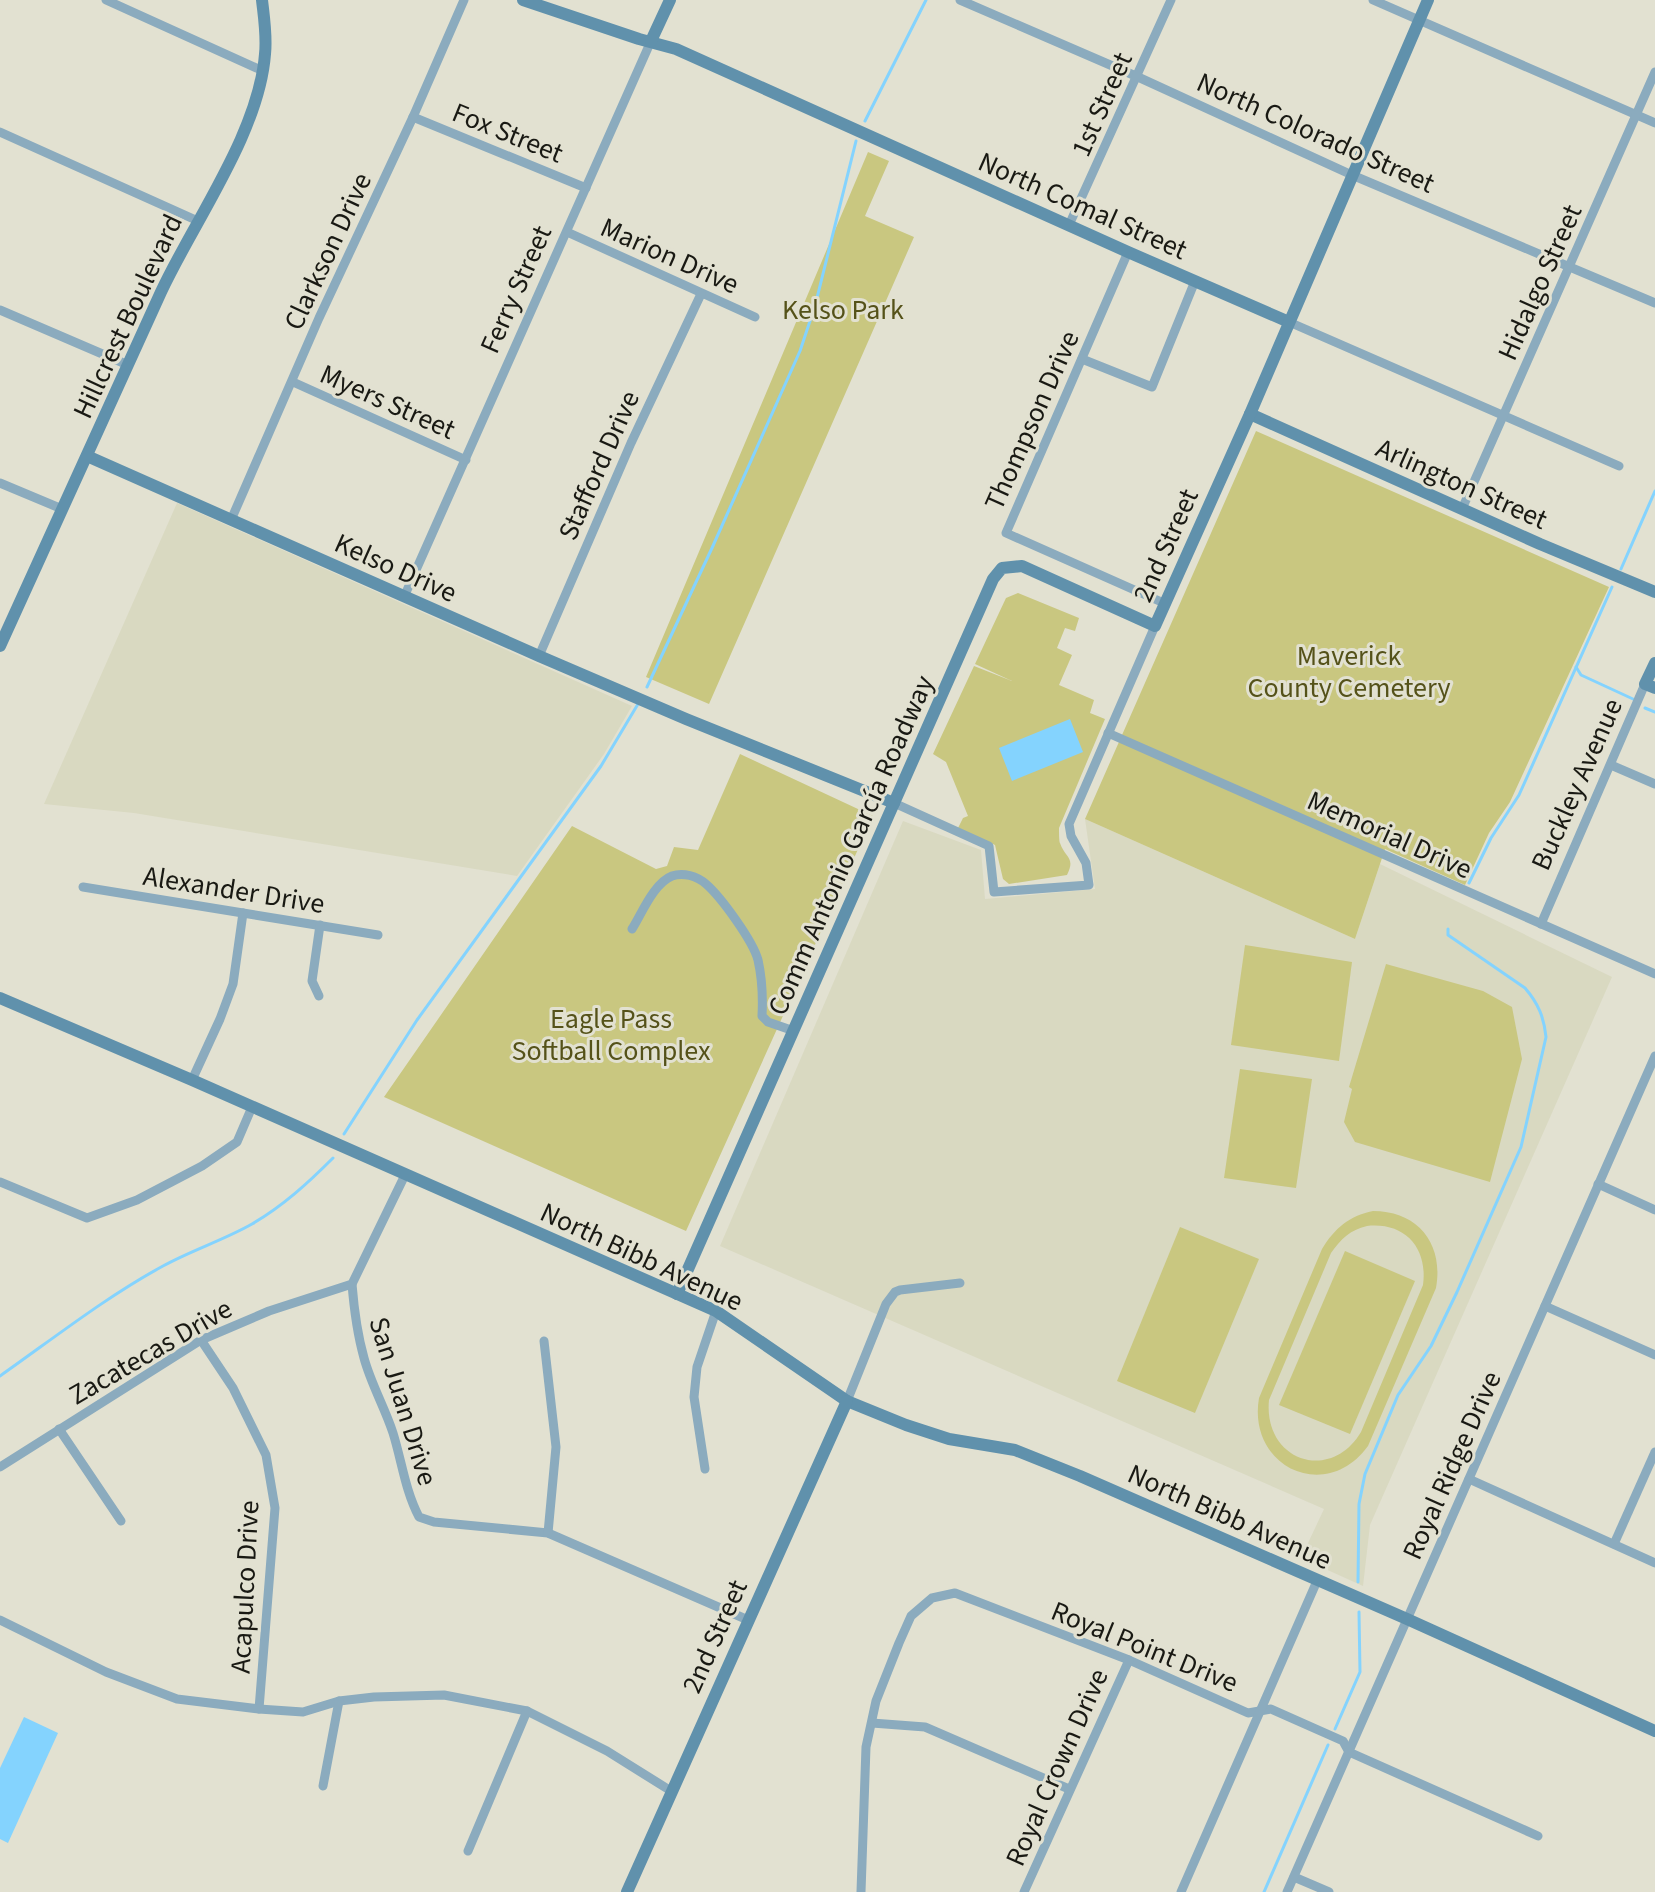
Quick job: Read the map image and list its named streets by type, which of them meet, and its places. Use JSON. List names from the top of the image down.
{
  "streets": {
    "street": [
      "1st Street",
      "Fox Street",
      "North Colorado Street",
      "North Comal Street",
      "Clarkson Drive",
      "Marion Drive",
      "Hidalgo Street",
      "Ferry Street",
      "Hillcrest Boulevard",
      "Myers Street",
      "Thompson Drive",
      "Stafford Drive",
      "Arlington Street",
      "2nd Street",
      "Kelso Drive",
      "Buckley Avenue",
      "Memorial Drive",
      "Comm Antonio García Roadway",
      "Alexander Drive",
      "North Bibb Avenue",
      "Zacatecas Drive",
      "San Juan Drive",
      "Royal Ridge Drive",
      "Acapulco Drive",
      "Royal Point Drive",
      "Royal Crown Drive"
    ]
  },
  "crossings": [
    ["1st Street", "North Colorado Street"],
    ["1st Street", "North Comal Street"],
    ["Fox Street", "Clarkson Drive"],
    ["Fox Street", "Ferry Street"],
    ["North Colorado Street", "Hidalgo Street"],
    ["North Colorado Street", "2nd Street"],
    ["North Comal Street", "Hidalgo Street"],
    ["North Comal Street", "Ferry Street"],
    ["North Comal Street", "Thompson Drive"],
    ["North Comal Street", "2nd Street"],
    ["Clarkson Drive", "Myers Street"],
    ["Clarkson Drive", "Kelso Drive"],
    ["Marion Drive", "Ferry Street"],
    ["Marion Drive", "Stafford Drive"],
    ["Hidalgo Street", "Arlington Street"],
    ["Ferry Street", "Myers Street"],
    ["Ferry Street", "Kelso Drive"],
    ["Hillcrest Boulevard", "Kelso Drive"],
    ["Thompson Drive", "2nd Street"],
    ["Stafford Drive", "Kelso Drive"],
    ["Arlington Street", "2nd Street"],
    ["2nd Street", "Kelso Drive"],
    ["2nd Street", "Memorial Drive"],
    ["2nd Street", "Comm Antonio García Roadway"],
    ["2nd Street", "North Bibb Avenue"],
    ["2nd Street", "San Juan Drive"],
    ["Kelso Drive", "Comm Antonio García Roadway"],
    ["Buckley Avenue", "Memorial Drive"],
    ["Comm Antonio García Roadway", "North Bibb Avenue"],
    ["North Bibb Avenue", "Royal Ridge Drive"],
    ["Zacatecas Drive", "San Juan Drive"],
    ["Zacatecas Drive", "Acapulco Drive"],
    ["Royal Ridge Drive", "Royal Point Drive"],
    ["Royal Point Drive", "Royal Crown Drive"]
  ],
  "parks": ["Kelso Park", "Maverick County Cemetery", "Eagle Pass Softball Complex"]
}
